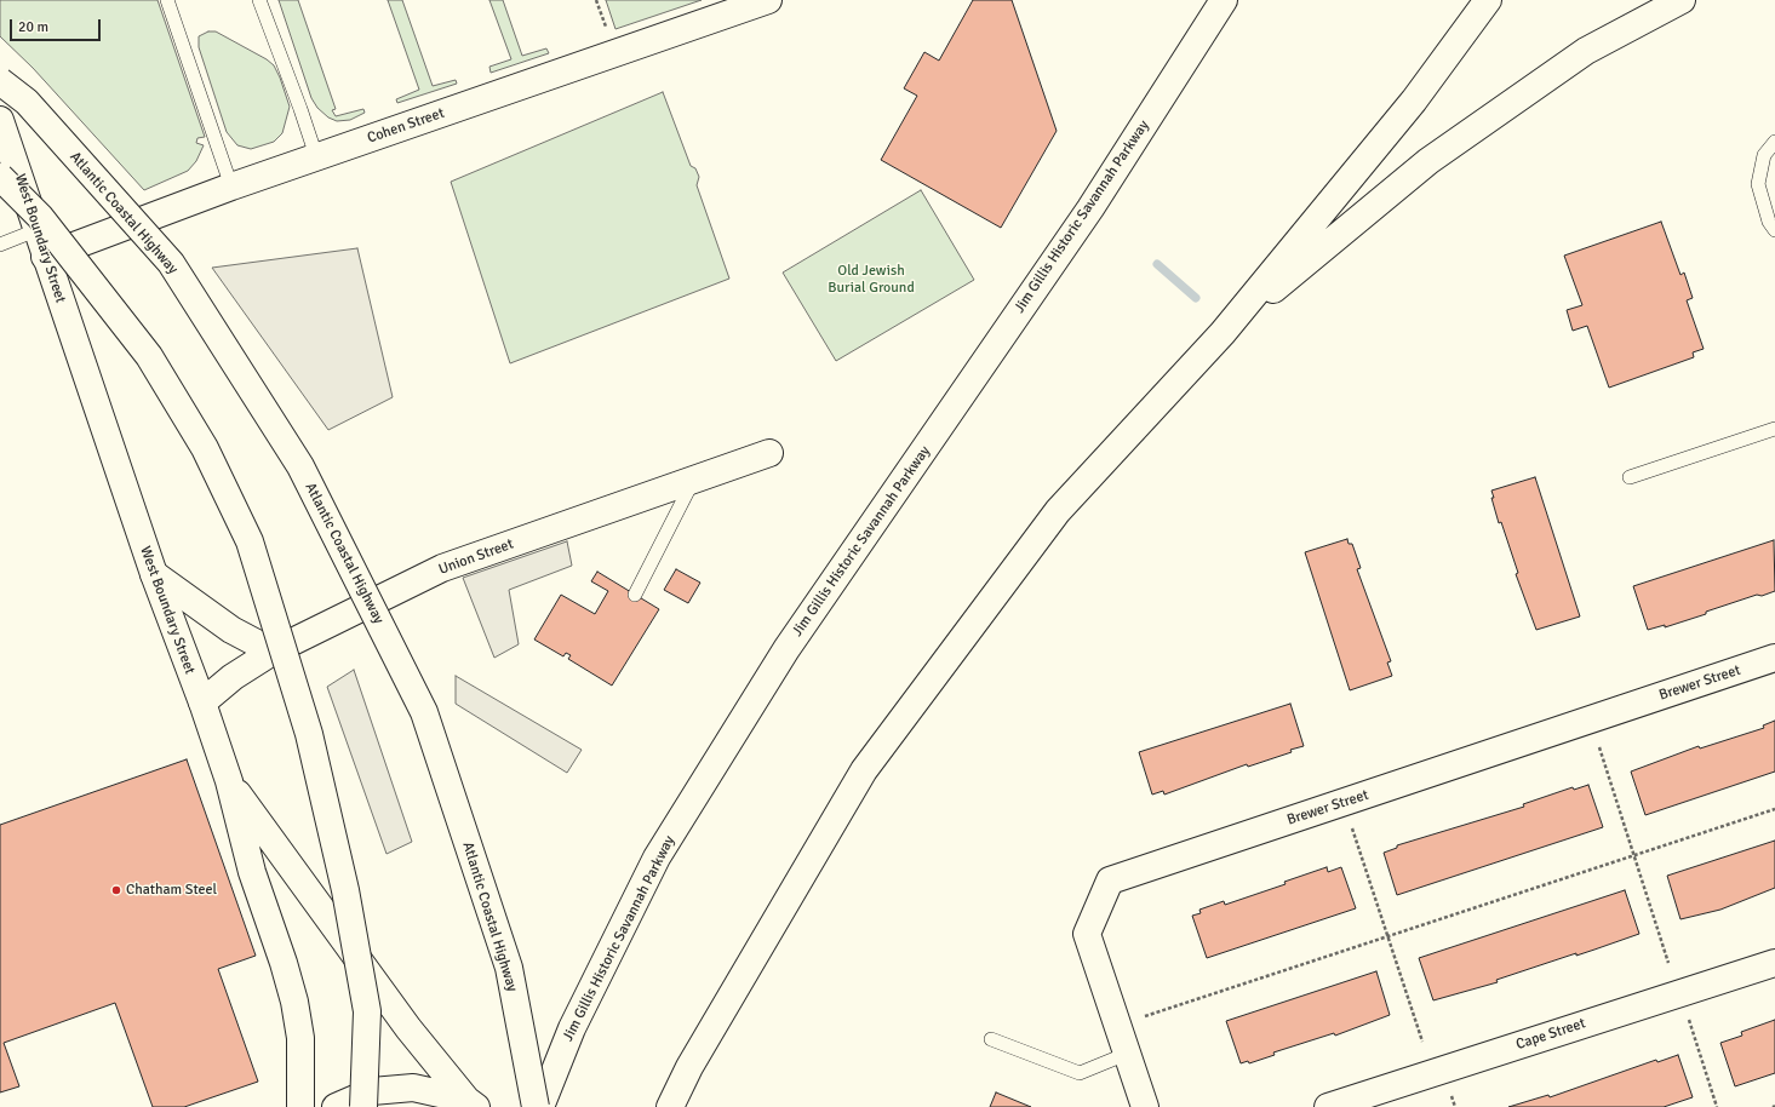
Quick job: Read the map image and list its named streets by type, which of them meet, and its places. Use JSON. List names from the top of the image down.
{
  "streets": {
    "main road": [
      "Cohen Street",
      "Atlantic Coastal Highway",
      "Jim Gillis Historic Savannah Parkway",
      "West Boundary Street",
      "Union Street",
      "Brewer Street",
      "Cape Street"
    ]
  },
  "crossings": [
    ["Cohen Street", "West Boundary Street"],
    ["West Boundary Street", "Union Street"]
  ],
  "parks": ["Old Jewish Burial Ground"],
  "places": ["Chatham Steel"],
  "scale_bar": "20 m"
}
